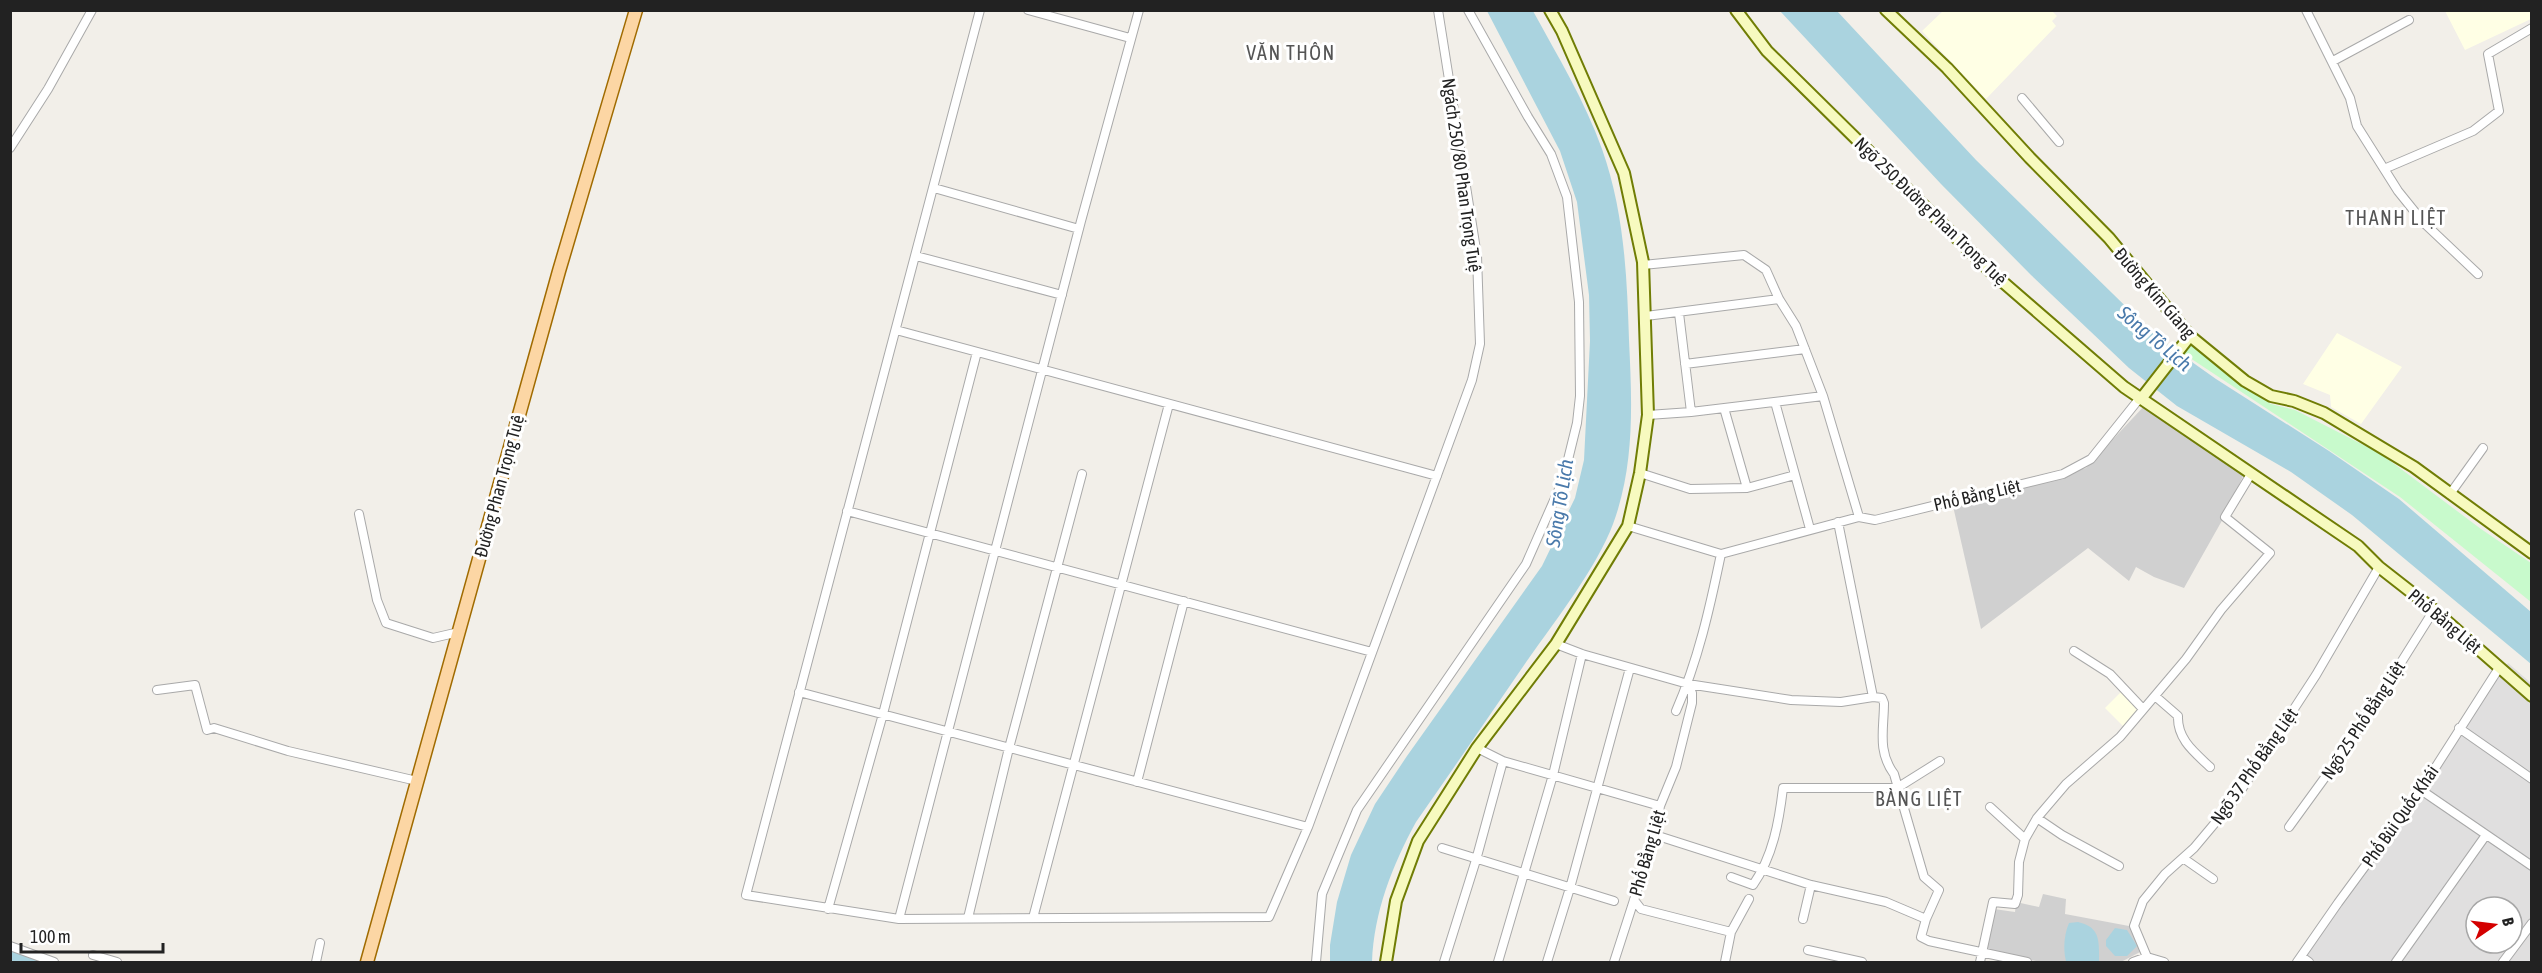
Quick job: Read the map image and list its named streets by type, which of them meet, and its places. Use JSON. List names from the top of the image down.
{
  "streets": {
    "main road": ["Đường Phan Trọng Tuệ"],
    "street": [
      "Ngách 250/80 Phan Trọng Tuệ",
      "Ngõ 250 Đường Phan Trọng Tuệ",
      "Đường Kim Giang",
      "Phố Bằng Liệt",
      "Ngõ 25 Phố Bằng Liệt",
      "Ngõ 37 Phố Bằng Liệt",
      "Phố Bùi Quốc Khái"
    ]
  },
  "crossings": [
    ["Ngõ 250 Đường Phan Trọng Tuệ", "Phố Bằng Liệt"],
    ["Phố Bằng Liệt", "Ngõ 25 Phố Bằng Liệt"],
    ["Phố Bằng Liệt", "Ngõ 37 Phố Bằng Liệt"],
    ["Phố Bằng Liệt", "Phố Bùi Quốc Khái"]
  ],
  "districts": ["VĂN THÔN", "THANH LIỆT", "BÀNG LIỆT"],
  "water": ["Sông Tô Lịch"],
  "scale_bar": "100 m",
  "north": "right"
}
